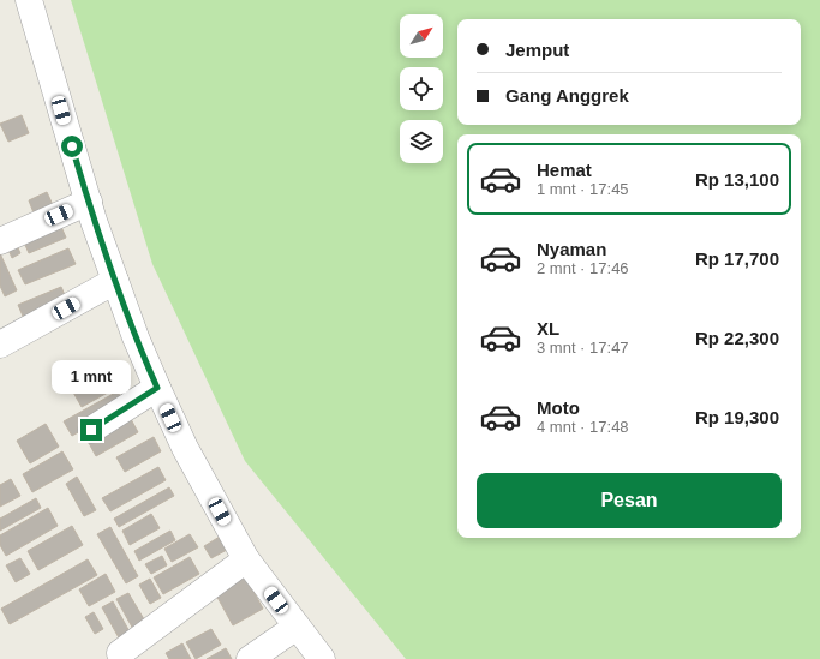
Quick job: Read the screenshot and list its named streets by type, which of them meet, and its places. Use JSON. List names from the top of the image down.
{
  "north": "top right",
  "page": {
    "banner": ["Jemput", "Gang Anggrek"],
    "list": [
      {
        "name": "Hemat",
        "note": "1 mnt · 17:45",
        "value": "Rp 13,100"
      },
      {
        "name": "Nyaman",
        "note": "2 mnt · 17:46",
        "value": "Rp 17,700"
      },
      {
        "name": "XL",
        "note": "3 mnt · 17:47",
        "value": "Rp 22,300"
      },
      {
        "name": "Moto",
        "note": "4 mnt · 17:48",
        "value": "Rp 19,300"
      }
    ],
    "bubble": "1 mnt",
    "buttons": "Pesan"
  }
}
